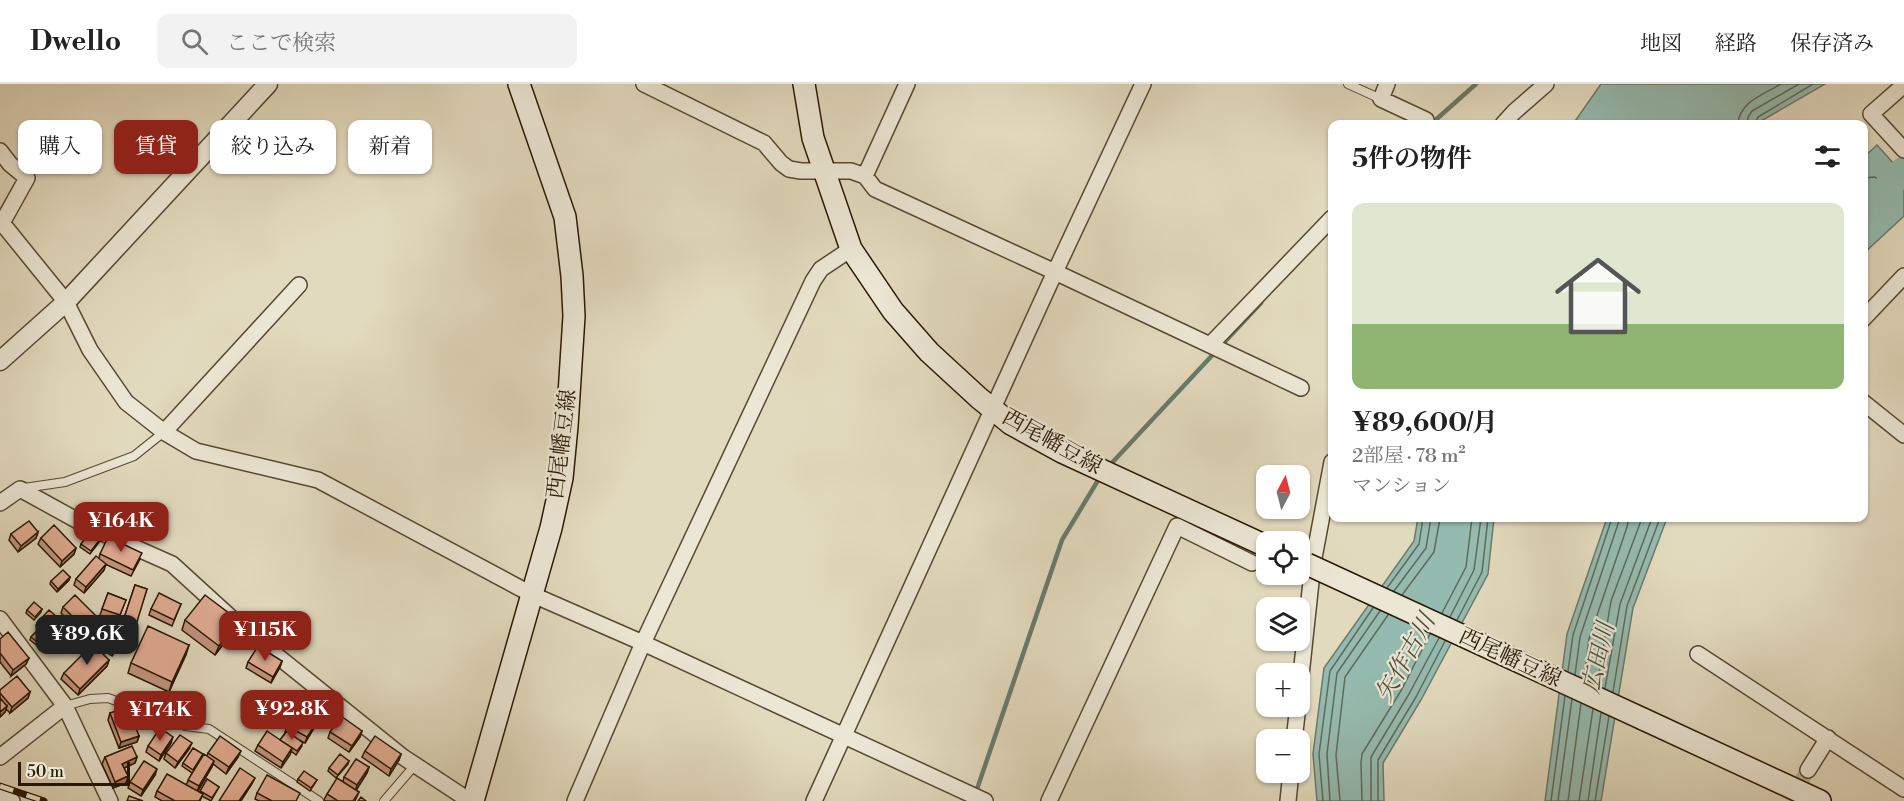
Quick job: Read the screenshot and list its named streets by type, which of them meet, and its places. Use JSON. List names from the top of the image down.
{
  "streets": {
    "main road": ["西尾幡豆線"]
  },
  "water": ["矢作古川", "広田川"],
  "scale_bar": "50 m",
  "north": "top",
  "page": {
    "header": "Dwello",
    "search": "ここで検索",
    "nav": ["地図", "経路", "保存済み"],
    "chip": [
      "購入",
      "賃貸",
      "絞り込み",
      "新着"
    ],
    "heading": "5件の物件",
    "list": [
      {
        "name": "¥89,600/月",
        "note": "2部屋 · 78 m² · マンション"
      }
    ],
    "map_buttons": ["+", "−"],
    "price": [
      "¥164K",
      "¥115K",
      "¥89.6K",
      "¥92.8K",
      "¥174K"
    ],
    "scale": "50 m"
  }
}
